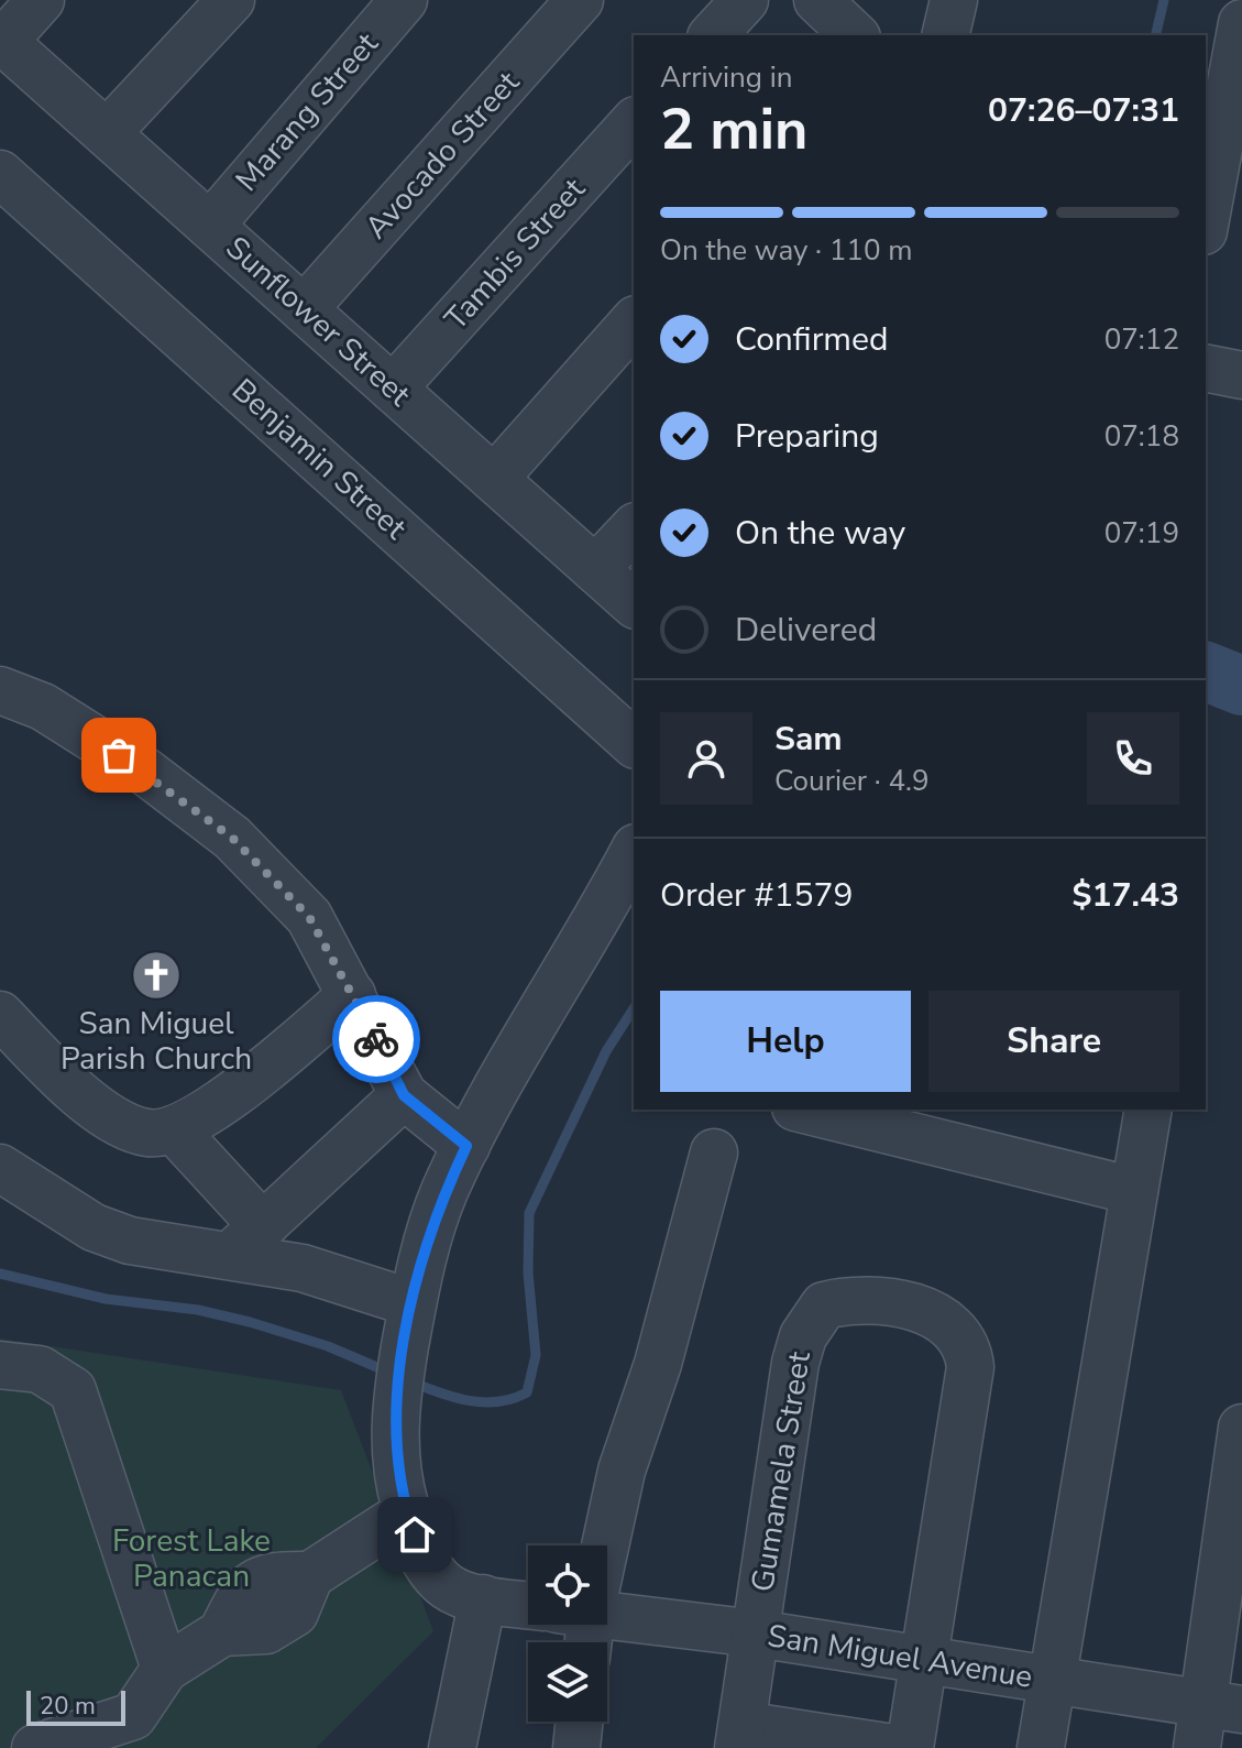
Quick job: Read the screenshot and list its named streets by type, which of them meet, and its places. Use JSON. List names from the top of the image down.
{
  "streets": {
    "street": [
      "Marang Street",
      "Avocado Street",
      "Tambis Street",
      "Sunflower Street",
      "Benjamin Street",
      "Gumamela Street",
      "San Miguel Avenue"
    ]
  },
  "crossings": [
    ["Marang Street", "Sunflower Street"],
    ["Avocado Street", "Sunflower Street"],
    ["Tambis Street", "Sunflower Street"],
    ["Gumamela Street", "San Miguel Avenue"]
  ],
  "parks": ["Forest Lake Panacan"],
  "places": {
    "church": ["San Miguel Parish Church"]
  },
  "scale_bar": "20 m",
  "page": {
    "heading": ["2 min", "Arriving in", "07:26–07:31"],
    "panel": [
      "Sam",
      "Courier · 4.9",
      "Order #1579",
      "$17.43"
    ],
    "bar": "On the way · 110 m",
    "list": [
      ["Confirmed", "07:12"],
      ["Preparing", "07:18"],
      ["On the way", "07:19"],
      "Delivered"
    ],
    "buttons": ["Help", "Share"],
    "scale": "20 m"
  }
}
